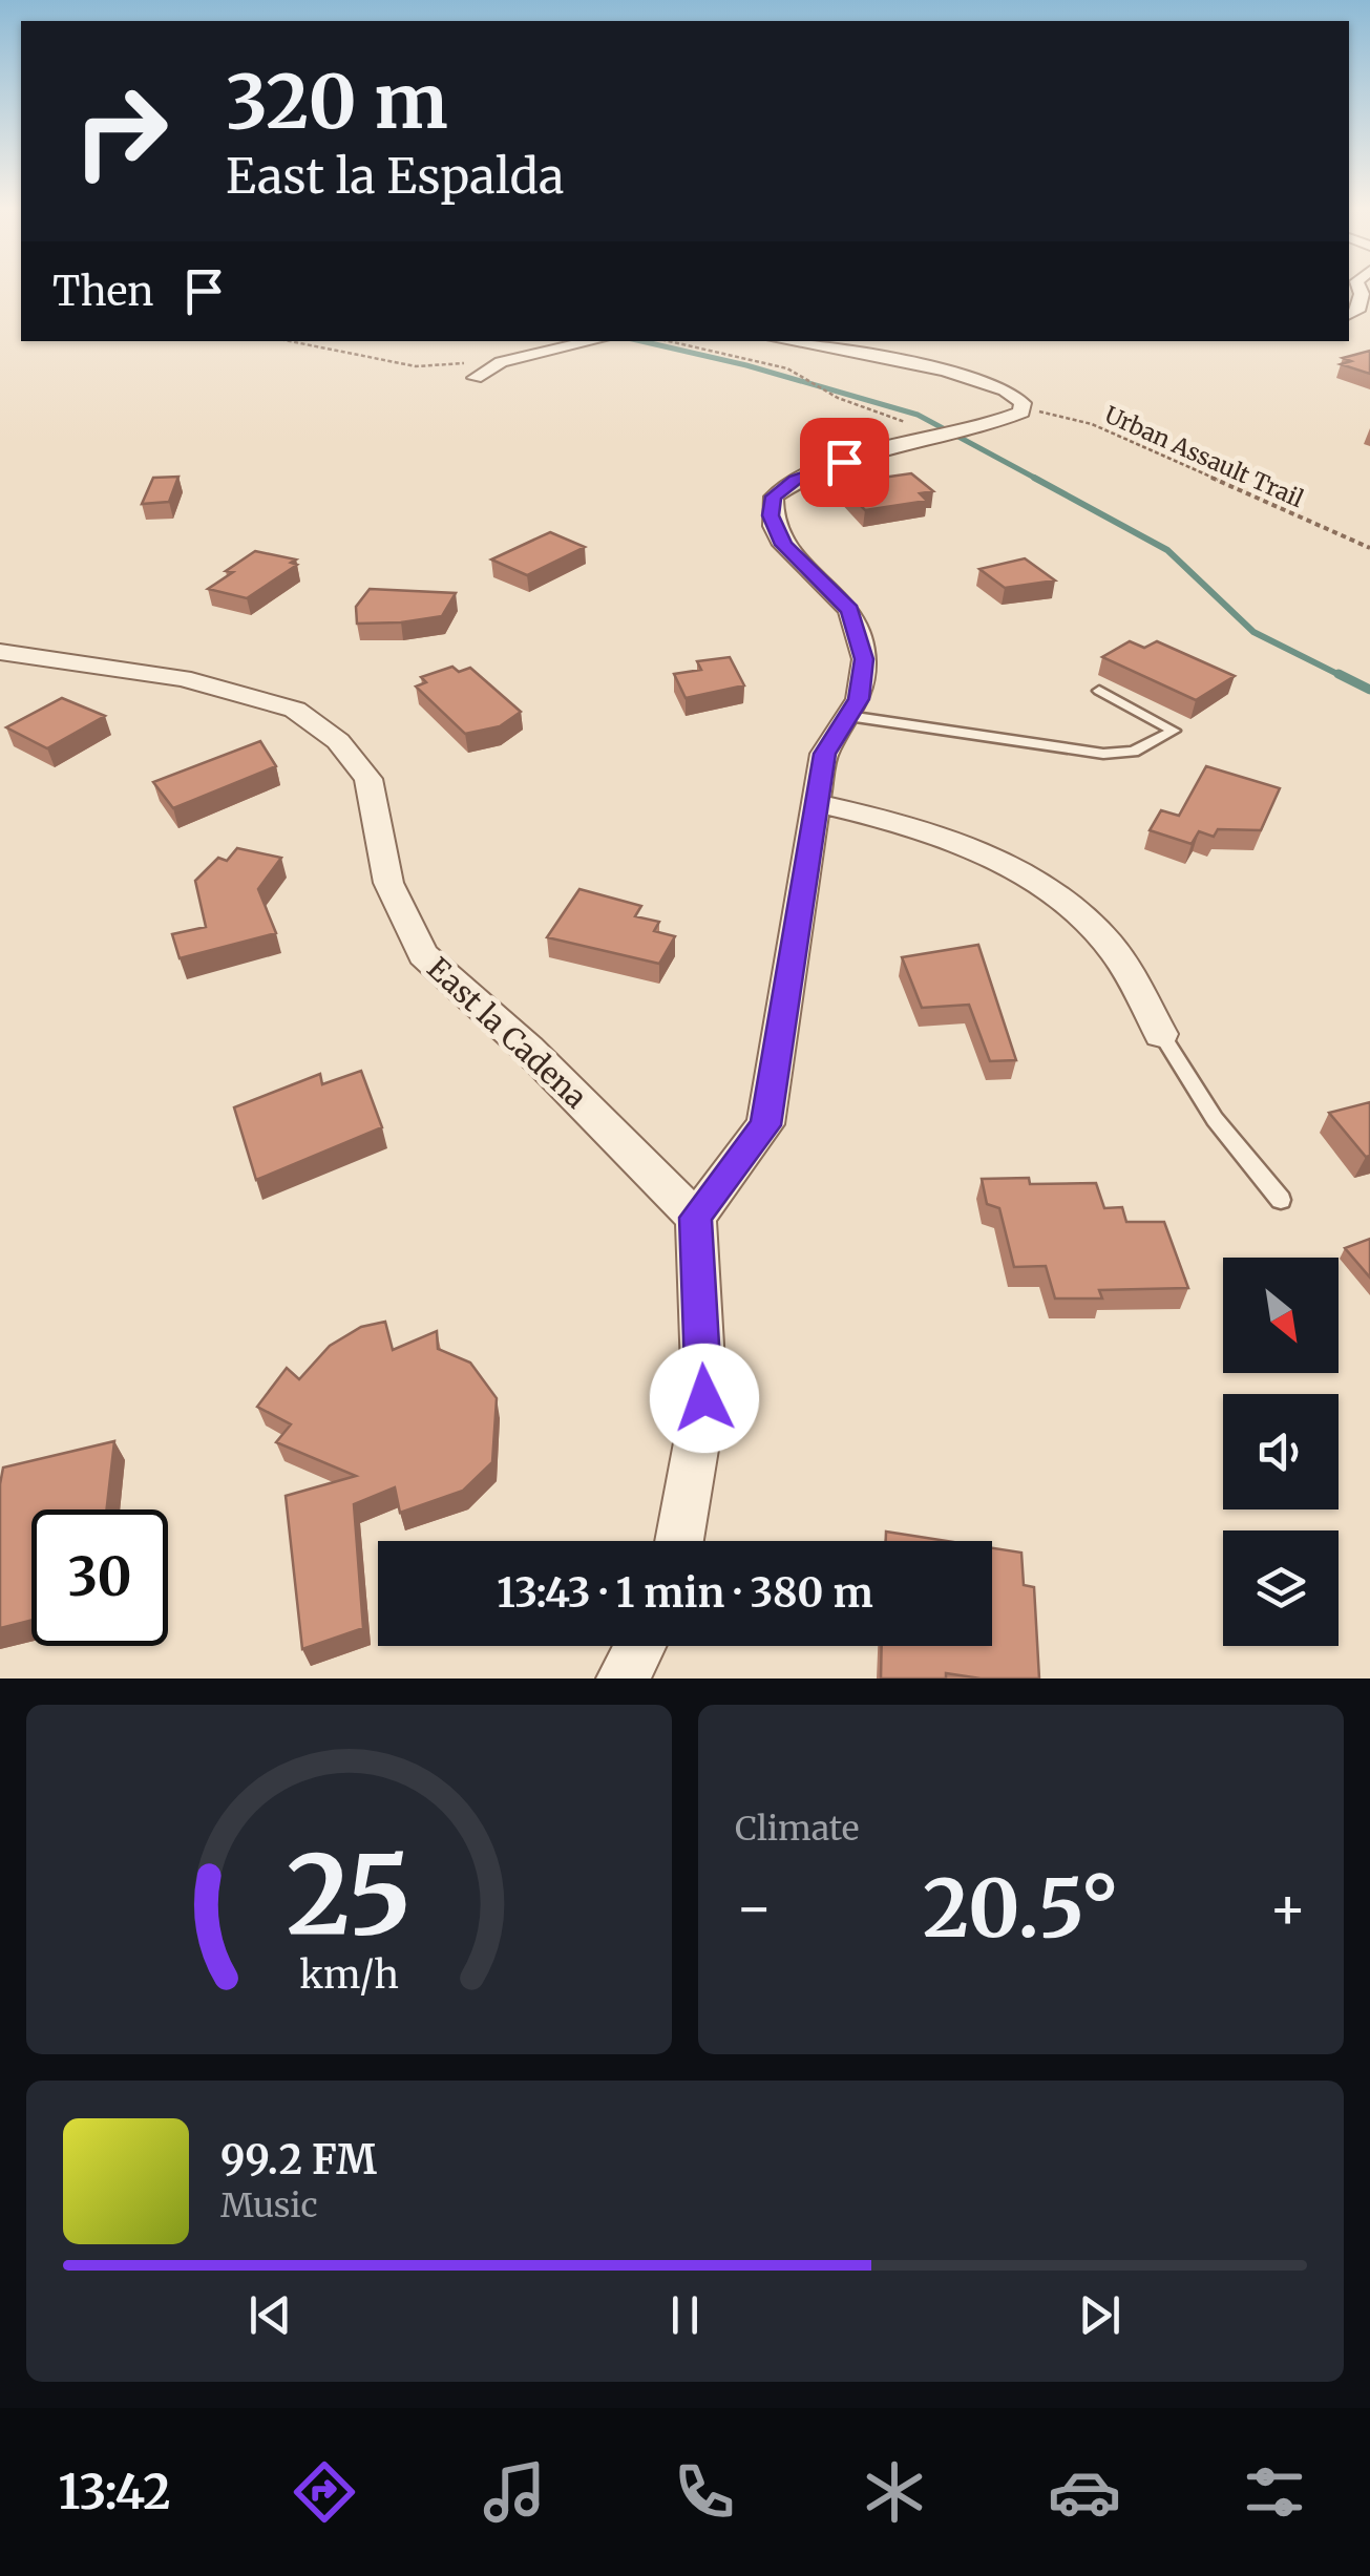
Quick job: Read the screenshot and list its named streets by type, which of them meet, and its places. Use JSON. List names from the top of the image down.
{
  "streets": {
    "street": ["East la Cadena"],
    "path": ["Urban Assault Trail"]
  },
  "north": "bottom right",
  "page": {
    "turn": ["320 m", "East la Espalda"],
    "then": "Then",
    "limit": "30",
    "trip": "13:43 · 1 min · 380 m",
    "tile": "Climate",
    "heat": ["−", "20.5°", "+"],
    "song": ["99.2 FM", "Music"],
    "tabs": "13:42",
    "gauge": ["25", "km/h"]
  }
}
